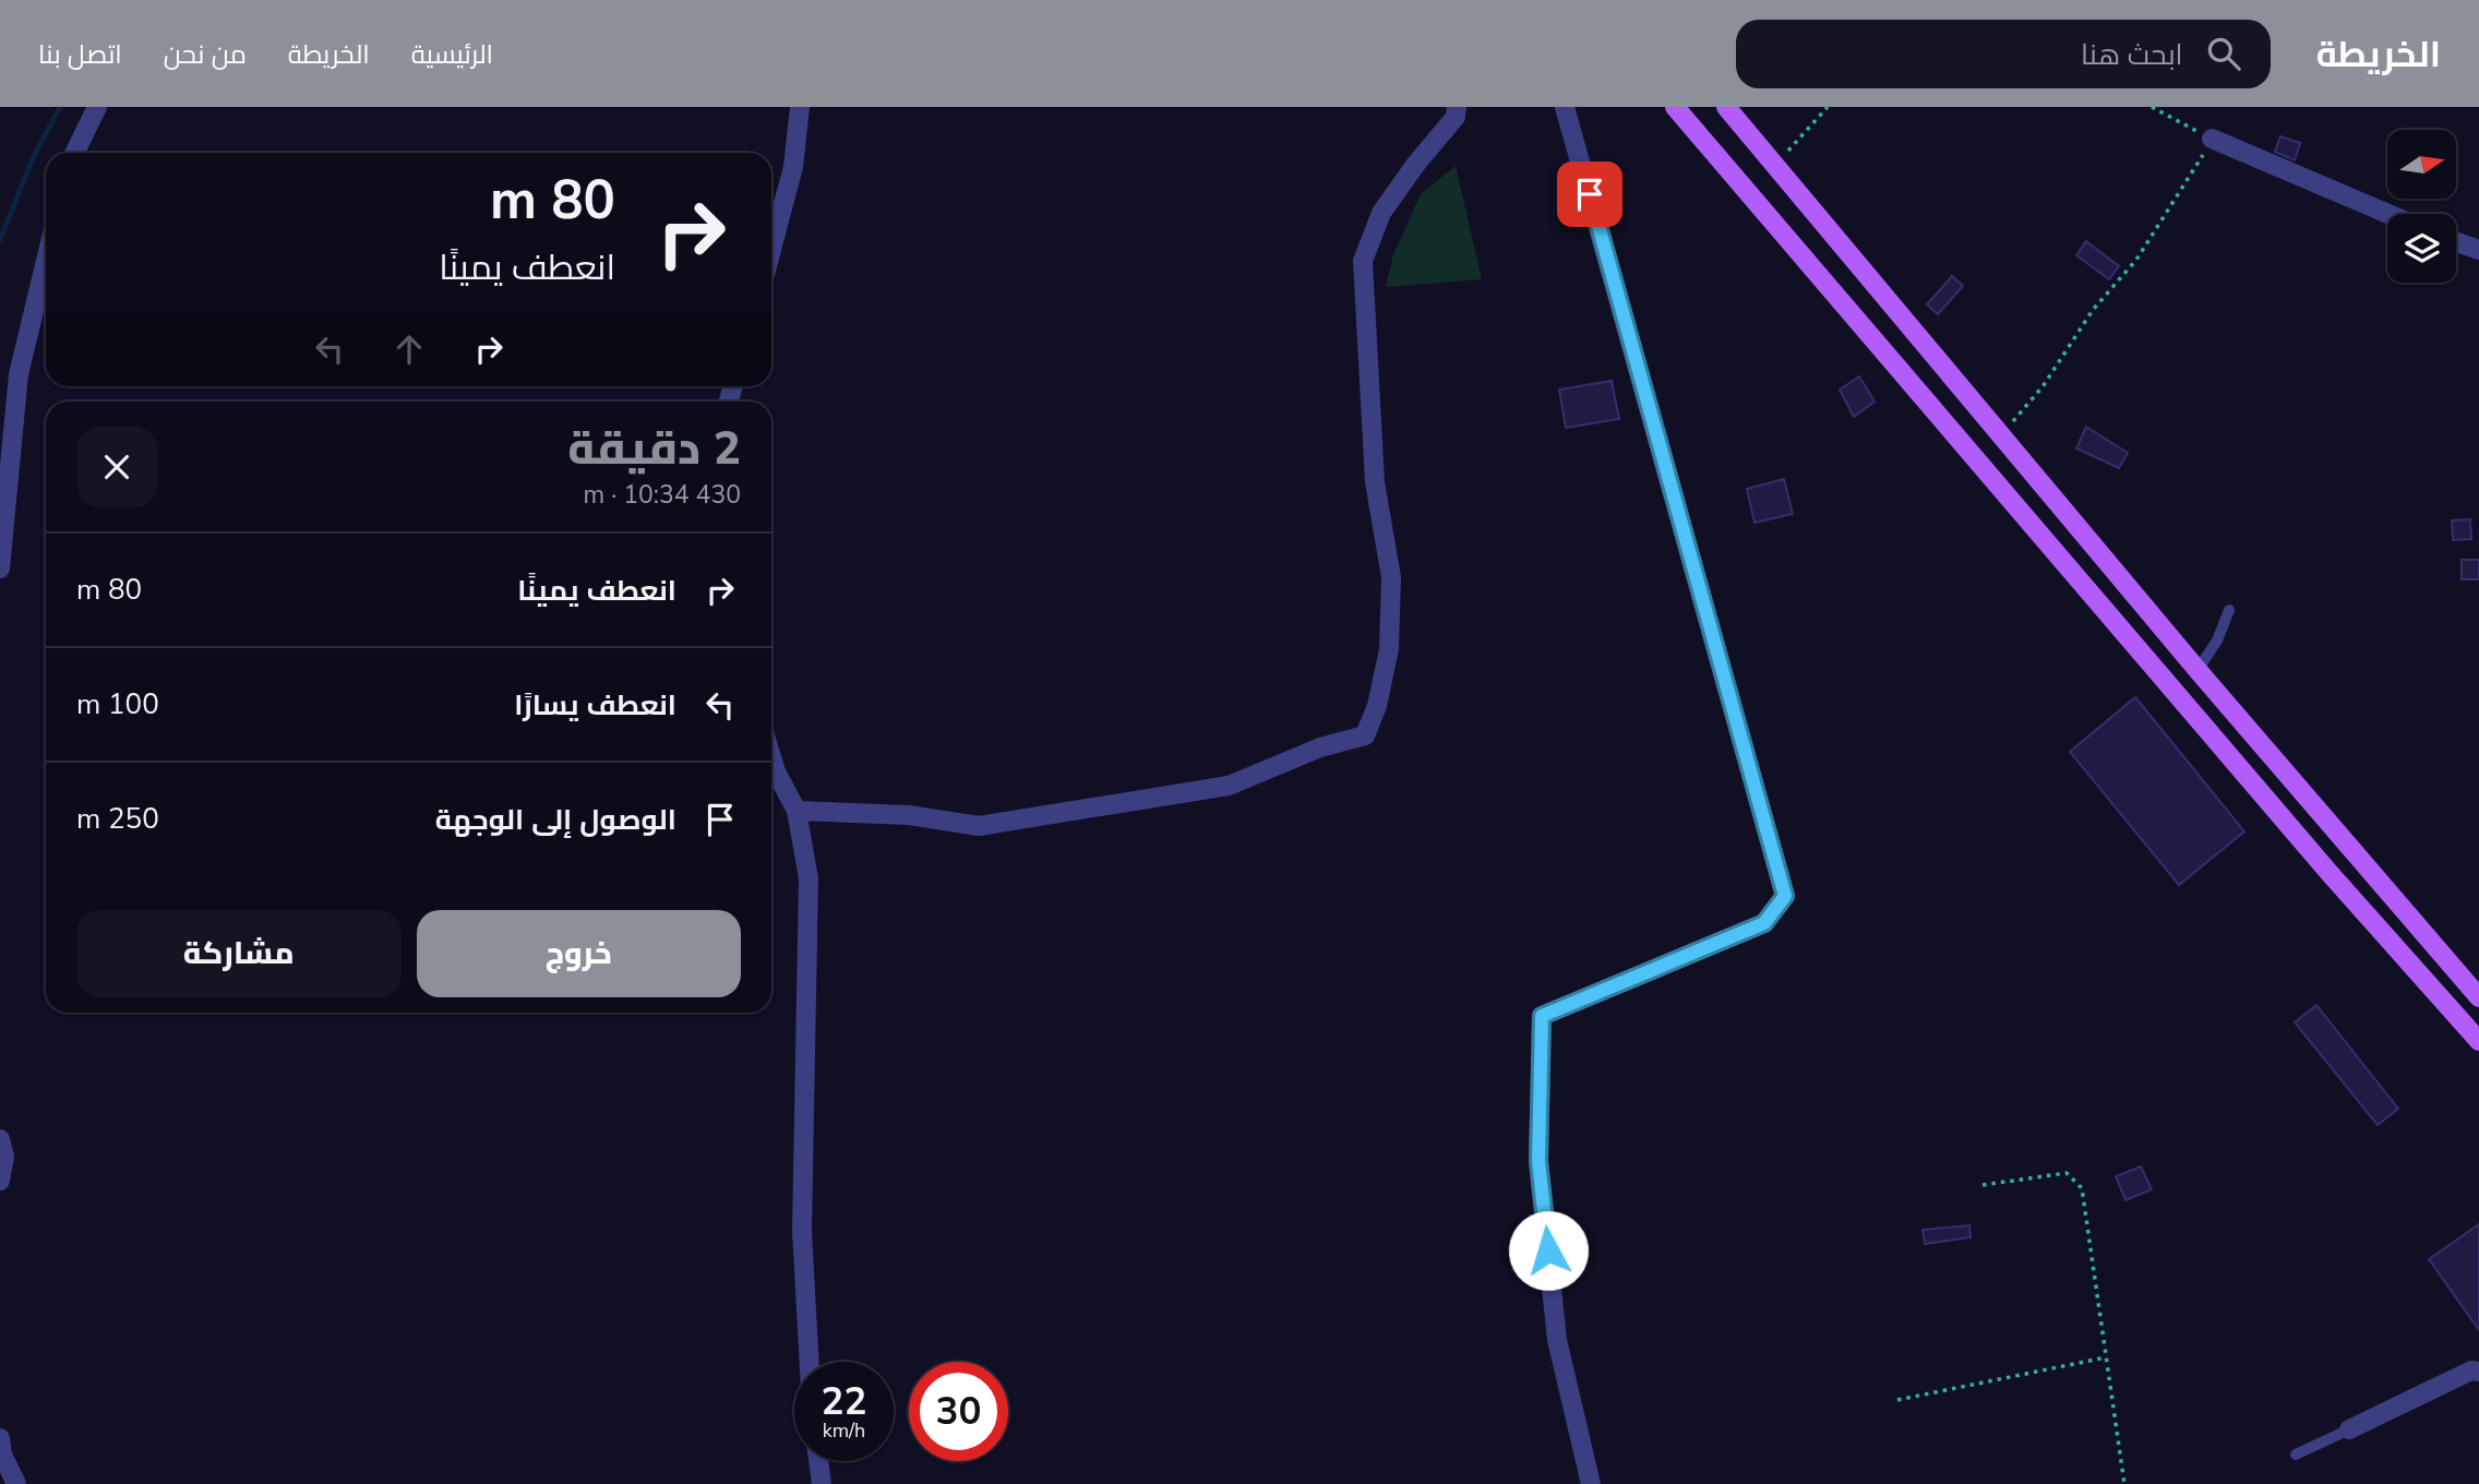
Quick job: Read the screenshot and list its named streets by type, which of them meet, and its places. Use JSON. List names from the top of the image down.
{
  "north": "right",
  "page": {
    "header": "الخريطة",
    "search": "ابحث هنا",
    "nav": [
      "الرئيسية",
      "الخريطة",
      "من نحن",
      "اتصل بنا"
    ],
    "turn": ["80 m", "انعطف يمينًا"],
    "heading": ["2 دقيقة", "430 m · 10:34"],
    "list": [
      {
        "name": "انعطف يمينًا",
        "value": "80 m"
      },
      {
        "name": "انعطف يسارًا",
        "value": "100 m"
      },
      {
        "name": "الوصول إلى الوجهة",
        "value": "250 m"
      }
    ],
    "buttons": ["خروج", "مشاركة"],
    "speed": "22 km/h",
    "limit": "30"
  }
}
